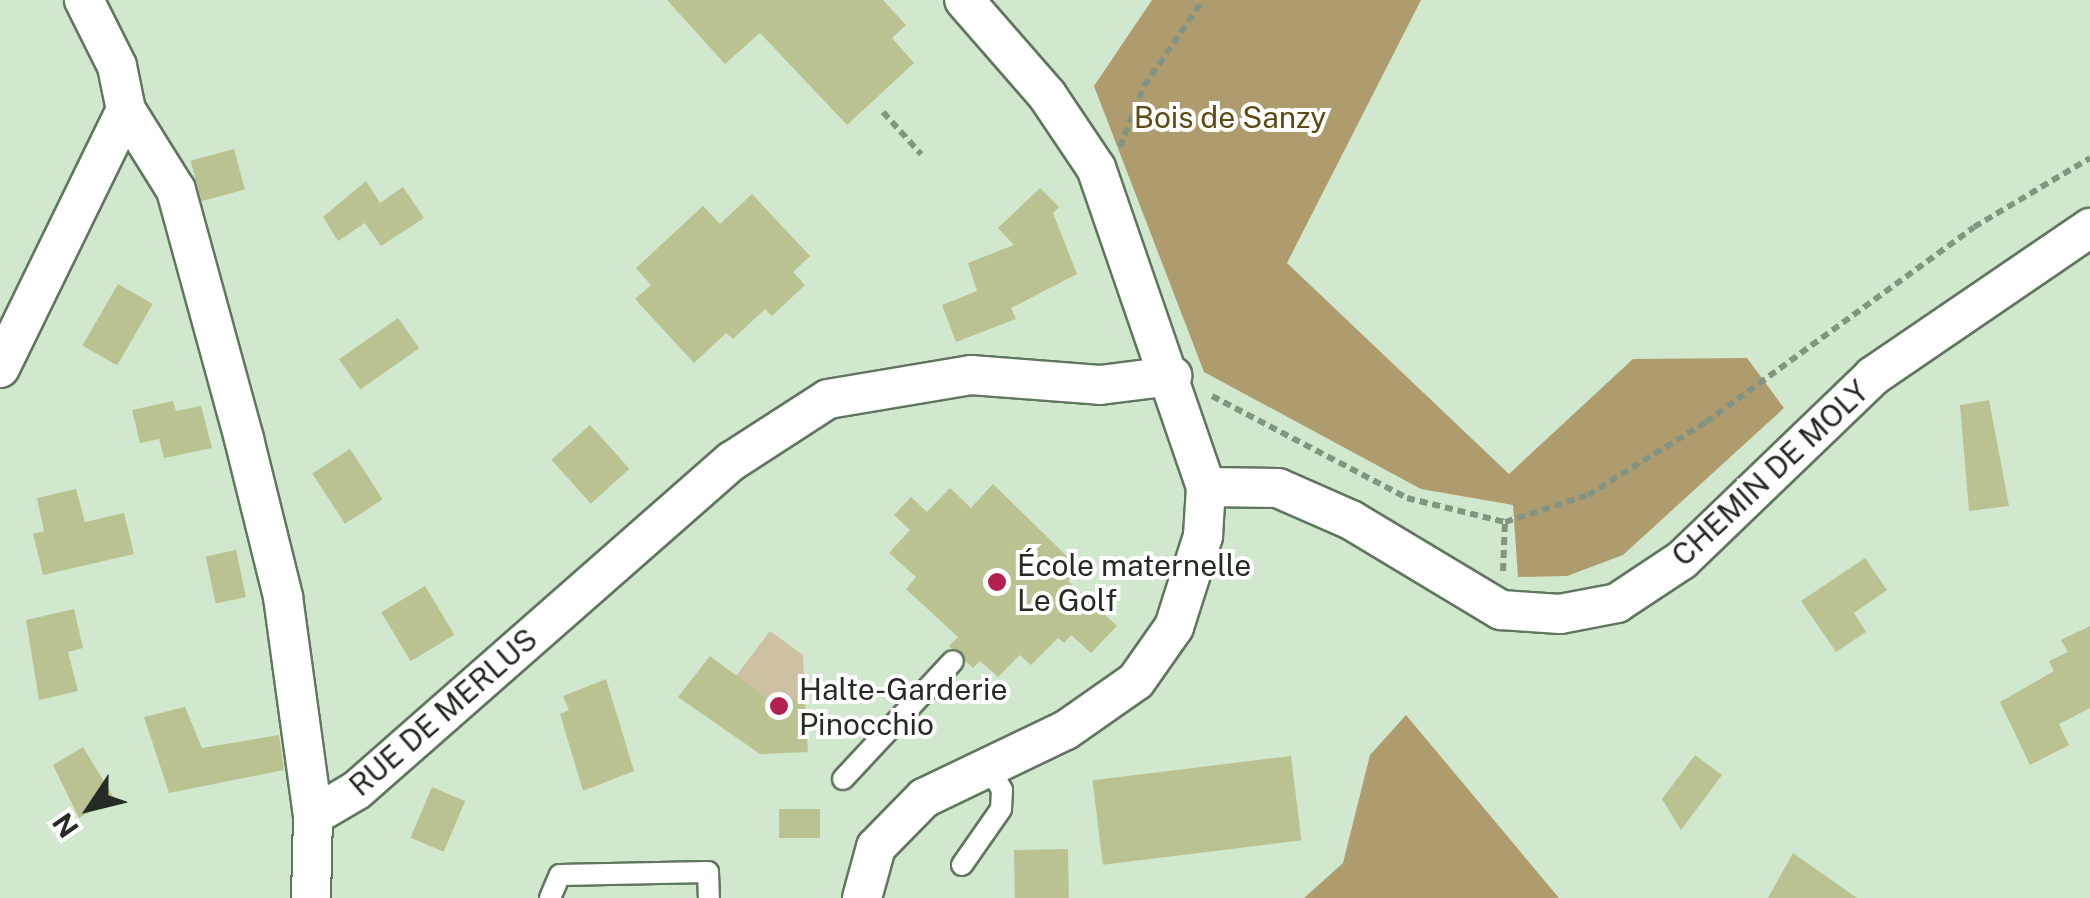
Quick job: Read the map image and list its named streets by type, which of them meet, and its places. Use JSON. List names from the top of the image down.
{
  "streets": {
    "street": ["CHEMIN DE MOLY", "RUE DE MERLUS"]
  },
  "parks": ["Bois de Sanzy"],
  "places": ["École maternelle Le Golf", "Halte-Garderie Pinocchio"],
  "north": "bottom left"
}
